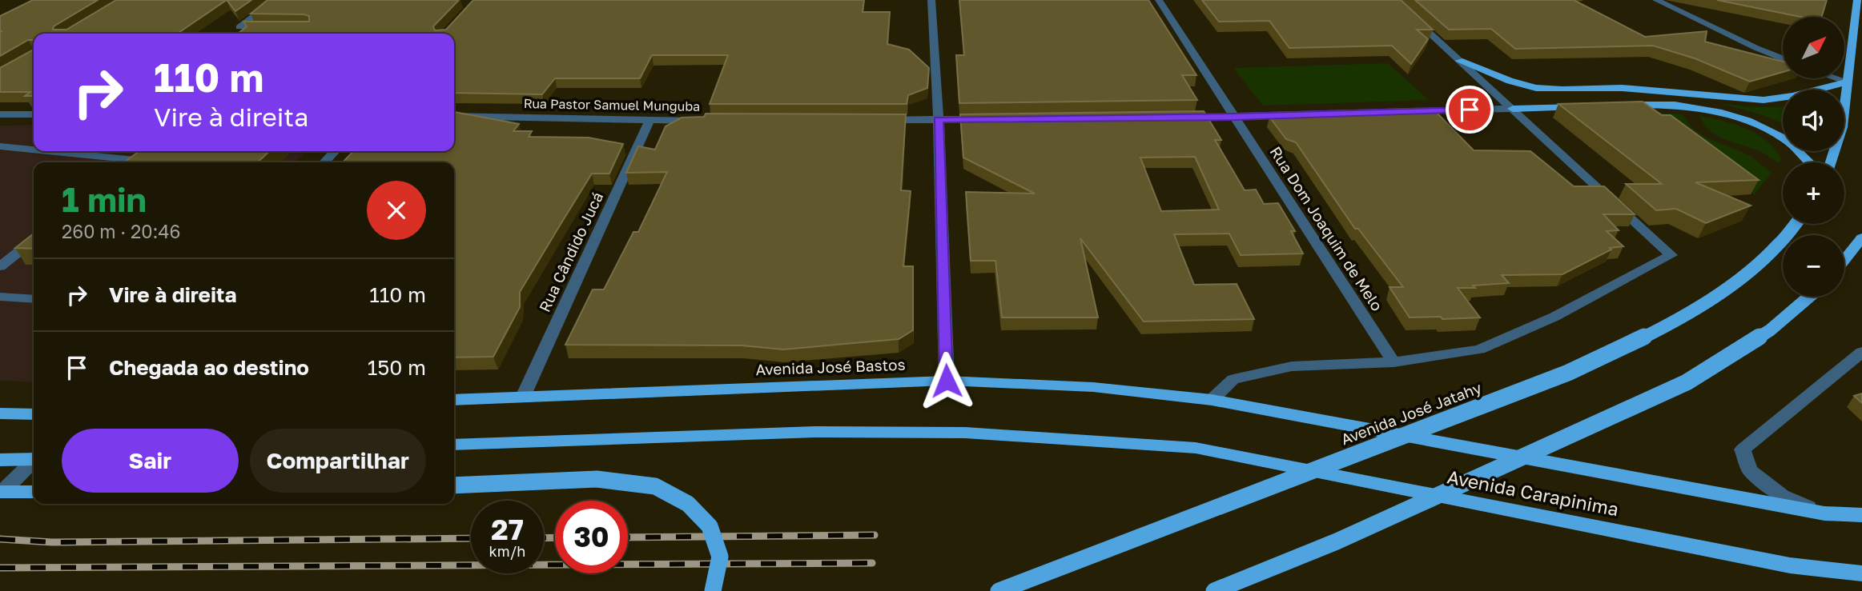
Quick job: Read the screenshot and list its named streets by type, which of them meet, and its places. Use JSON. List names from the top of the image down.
{
  "streets": {
    "main road": ["Avenida José Bastos", "Avenida José Jatahy", "Avenida Carapinima"],
    "street": ["Rua Pastor Samuel Munguba", "Rua Dom Joaquim de Melo", "Rua Cândido Jucá"]
  },
  "crossings": [
    ["Rua Pastor Samuel Munguba", "Rua Cândido Jucá"],
    ["Rua Cândido Jucá", "Avenida José Bastos"],
    ["Avenida José Bastos", "Avenida Carapinima"]
  ],
  "north": "top right",
  "page": {
    "map_buttons": ["+", "−"],
    "turn": ["110 m", "Vire à direita"],
    "heading": ["1 min", "260 m · 20:46"],
    "list": [
      {
        "name": "Vire à direita",
        "value": "110 m"
      },
      {
        "name": "Chegada ao destino",
        "value": "150 m"
      }
    ],
    "buttons": ["Sair", "Compartilhar"],
    "speed": "27 km/h",
    "limit": "30"
  }
}
